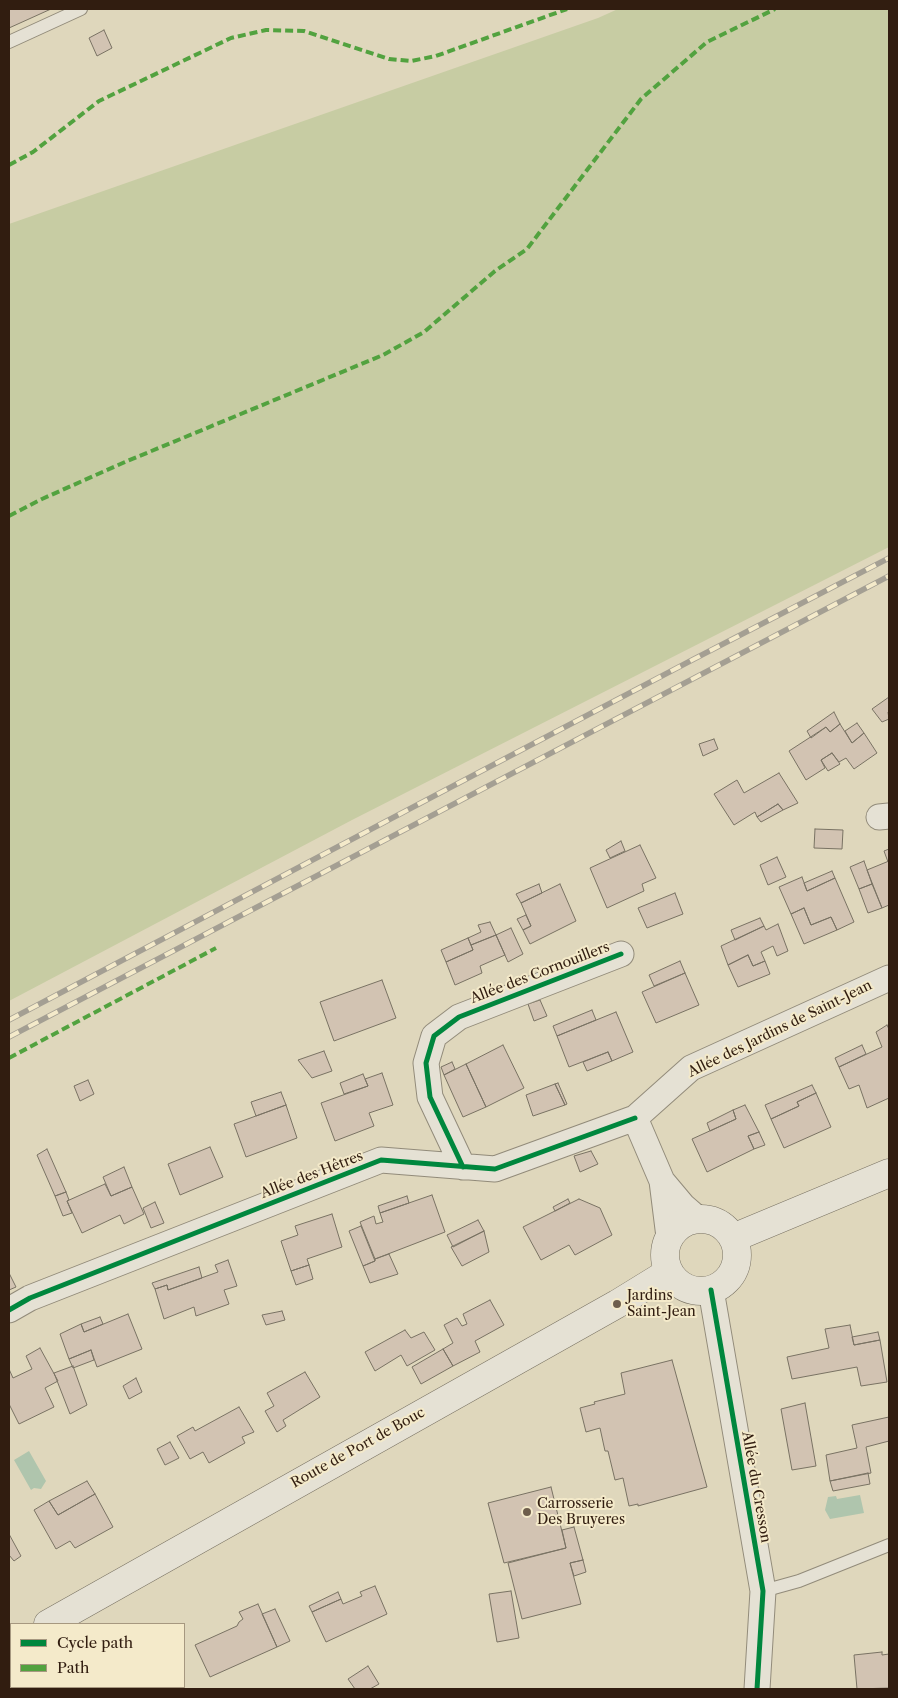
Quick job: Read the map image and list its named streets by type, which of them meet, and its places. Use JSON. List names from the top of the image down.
{
  "streets": {
    "main road": ["Route de Port de Bouc"],
    "street": [
      "Allée des Cornouillers",
      "Allée des Jardins de Saint-Jean",
      "Allée des Hêtres",
      "Allée du Cresson"
    ]
  },
  "crossings": [
    ["Allée des Cornouillers", "Allée des Hêtres"],
    ["Allée des Jardins de Saint-Jean", "Allée des Hêtres"],
    ["Route de Port de Bouc", "Allée du Cresson"]
  ],
  "places": ["Jardins Saint-Jean", "Carrosserie Des Bruyeres"],
  "legend": ["Cycle path", "Path"]
}
